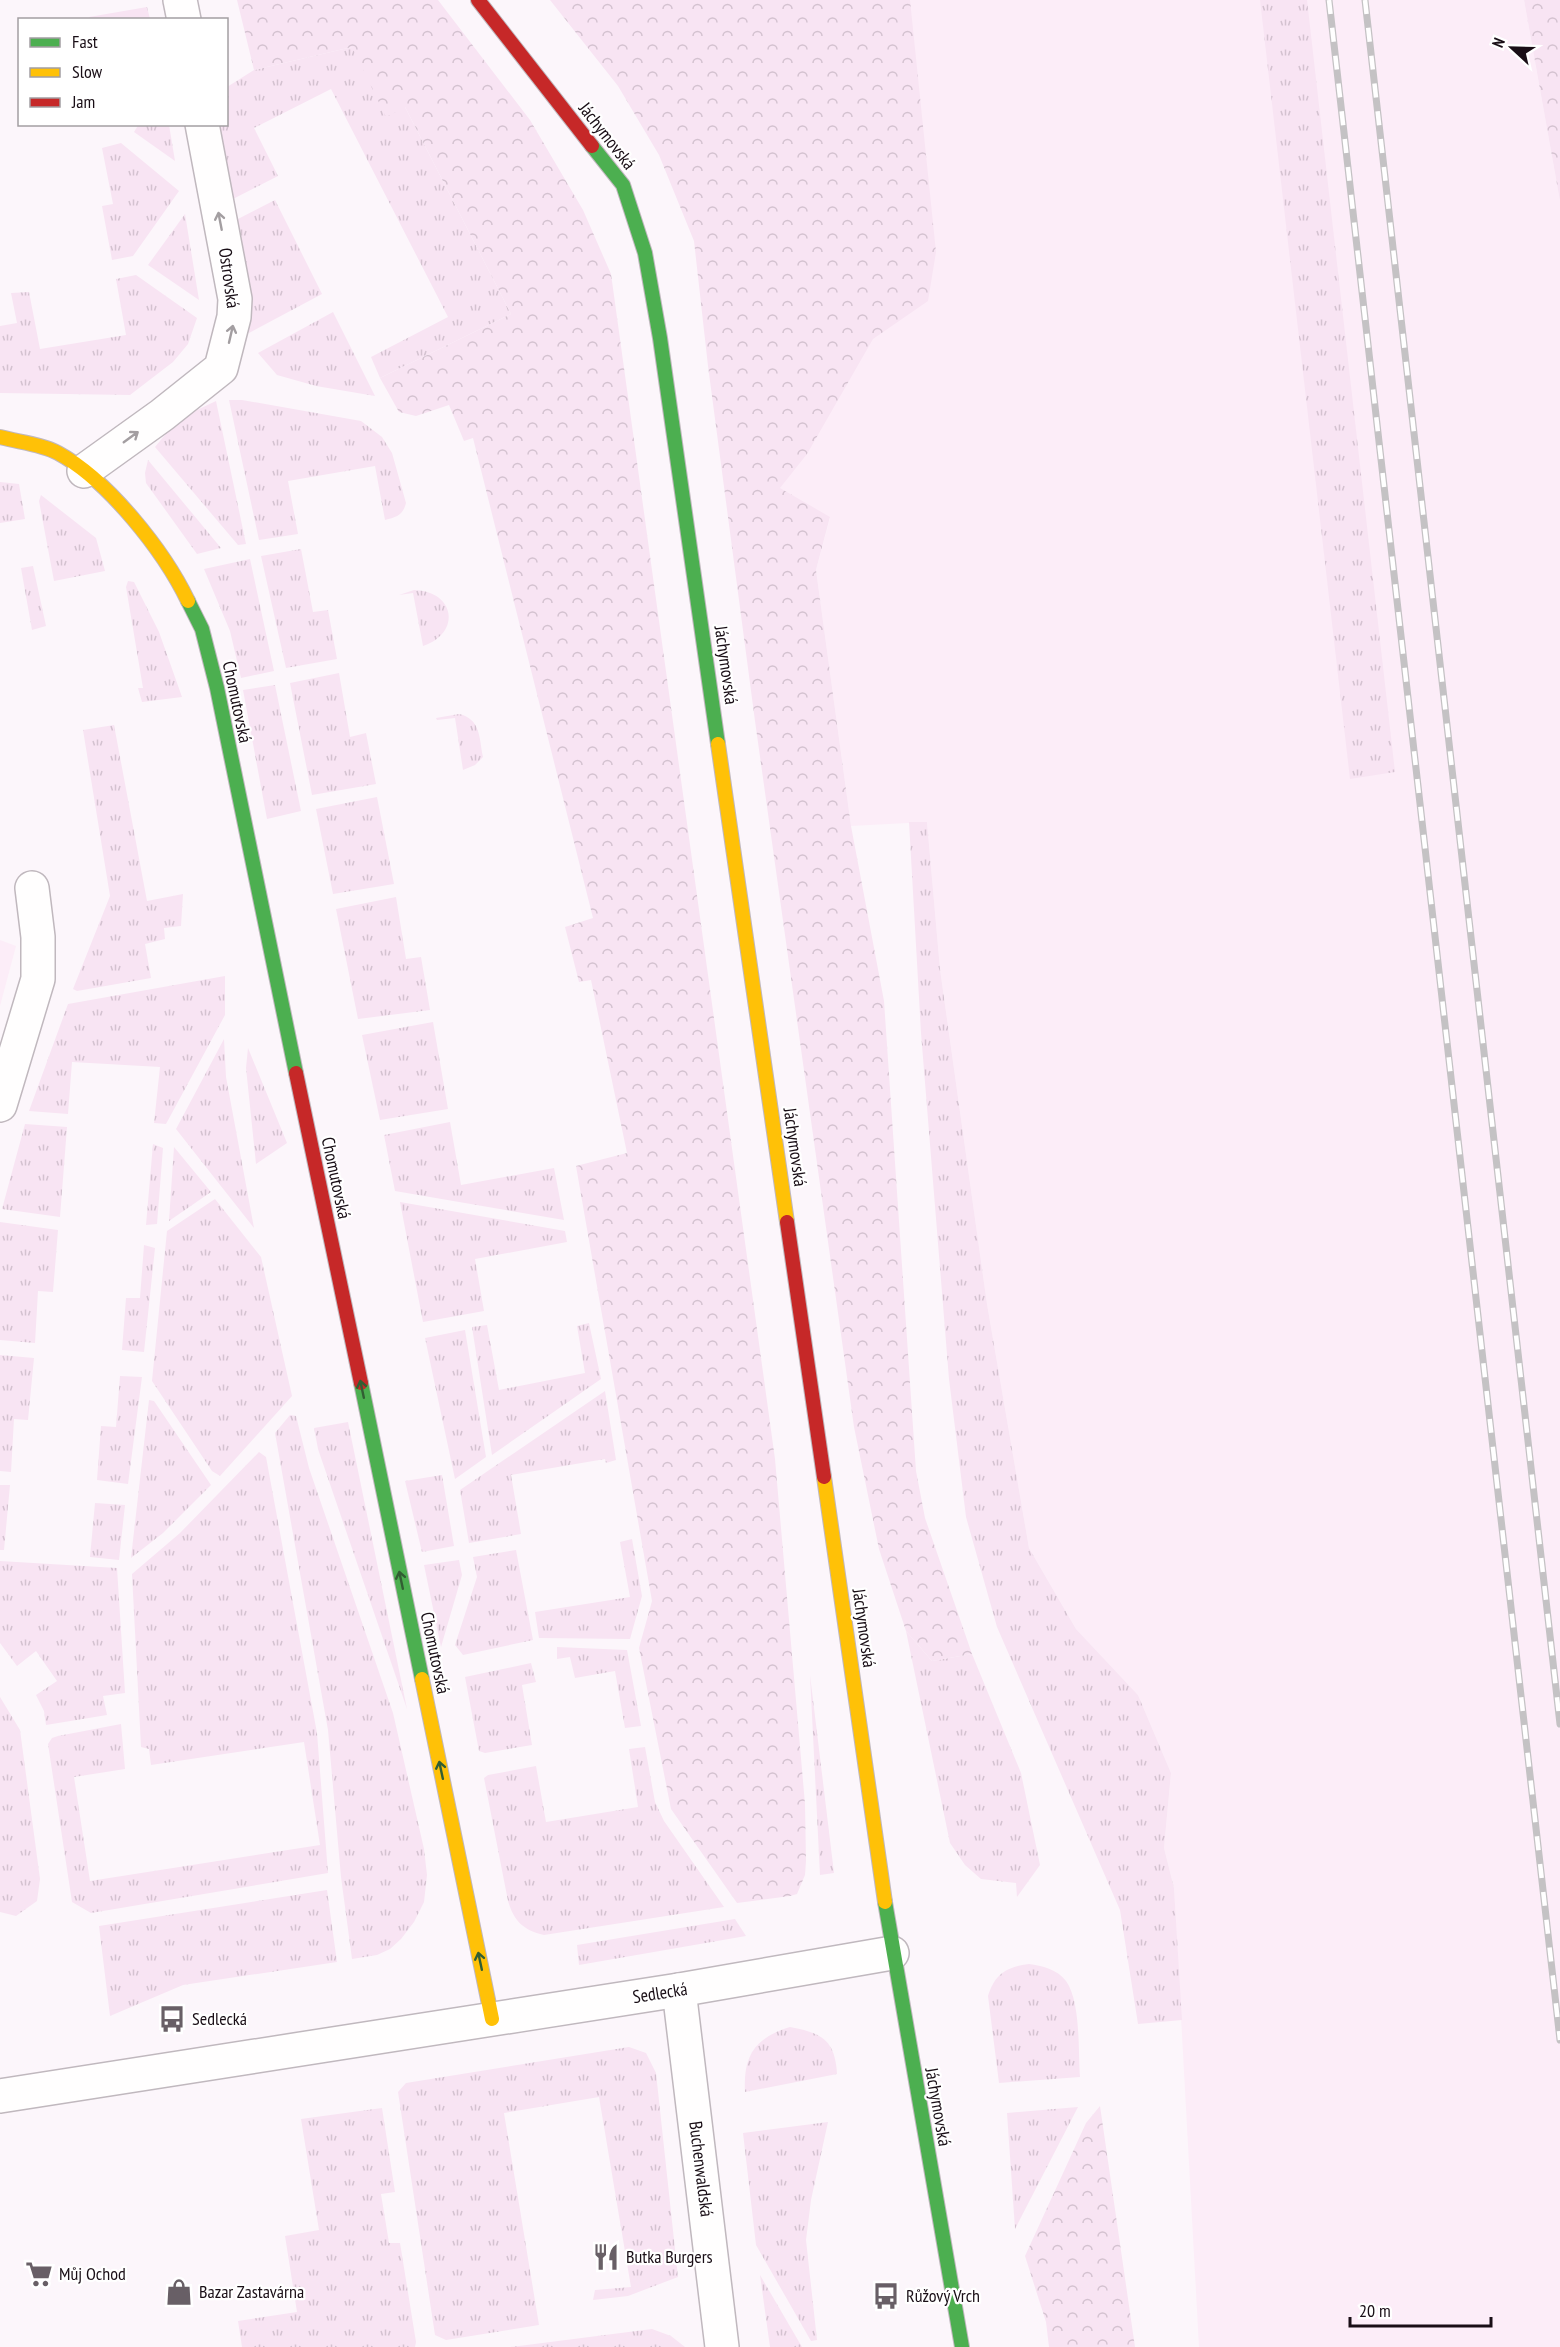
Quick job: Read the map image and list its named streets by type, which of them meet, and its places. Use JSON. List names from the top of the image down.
{
  "streets": {
    "street": [
      "Jáchymovská",
      "Ostrovská",
      "Chomutovská",
      "Sedlecká",
      "Buchenwaldská"
    ]
  },
  "crossings": [
    ["Jáchymovská", "Sedlecká"],
    ["Ostrovská", "Chomutovská"],
    ["Chomutovská", "Sedlecká"],
    ["Sedlecká", "Buchenwaldská"]
  ],
  "one_way": ["Ostrovská", "Chomutovská"],
  "places": {
    "bus stop": ["Sedlecká", "Růžový Vrch"],
    "restaurant": ["Butka Burgers"],
    "supermarket": ["Můj Ochod"],
    "shop": ["Bazar Zastavárna"]
  },
  "legend": ["Fast", "Slow", "Jam"],
  "scale_bar": "20 m",
  "north": "left"
}
